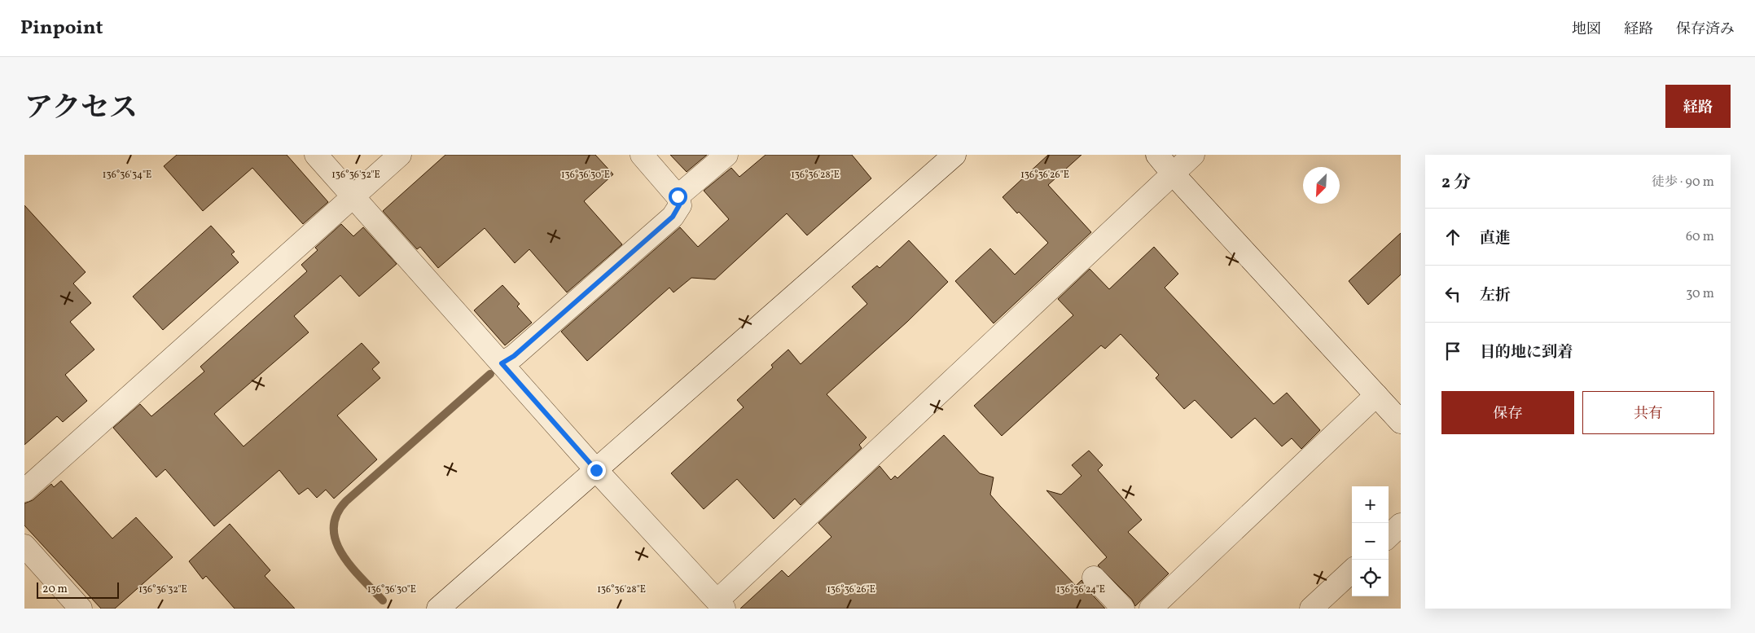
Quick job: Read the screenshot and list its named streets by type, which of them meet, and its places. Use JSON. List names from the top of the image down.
{
  "scale_bar": "20 m",
  "north": "bottom left",
  "page": {
    "header": "Pinpoint",
    "nav": ["地図", "経路", "保存済み"],
    "title": "アクセス",
    "buttons": [
      "経路",
      ["保存", "共有"]
    ],
    "heading": ["2 分", "徒歩 · 90 m"],
    "list": [
      ["直進", "60 m"],
      ["左折", "30 m"],
      "目的地に到着"
    ],
    "map_buttons": ["+", "−"],
    "scale": "20 m"
  },
  "coordinates": [
    "136°36'34\"E",
    "136°36'30\"E",
    "136°36'28\"E",
    "136°36'26\"E",
    "136°36'32\"E",
    "136°36'24\"E"
  ]
}
